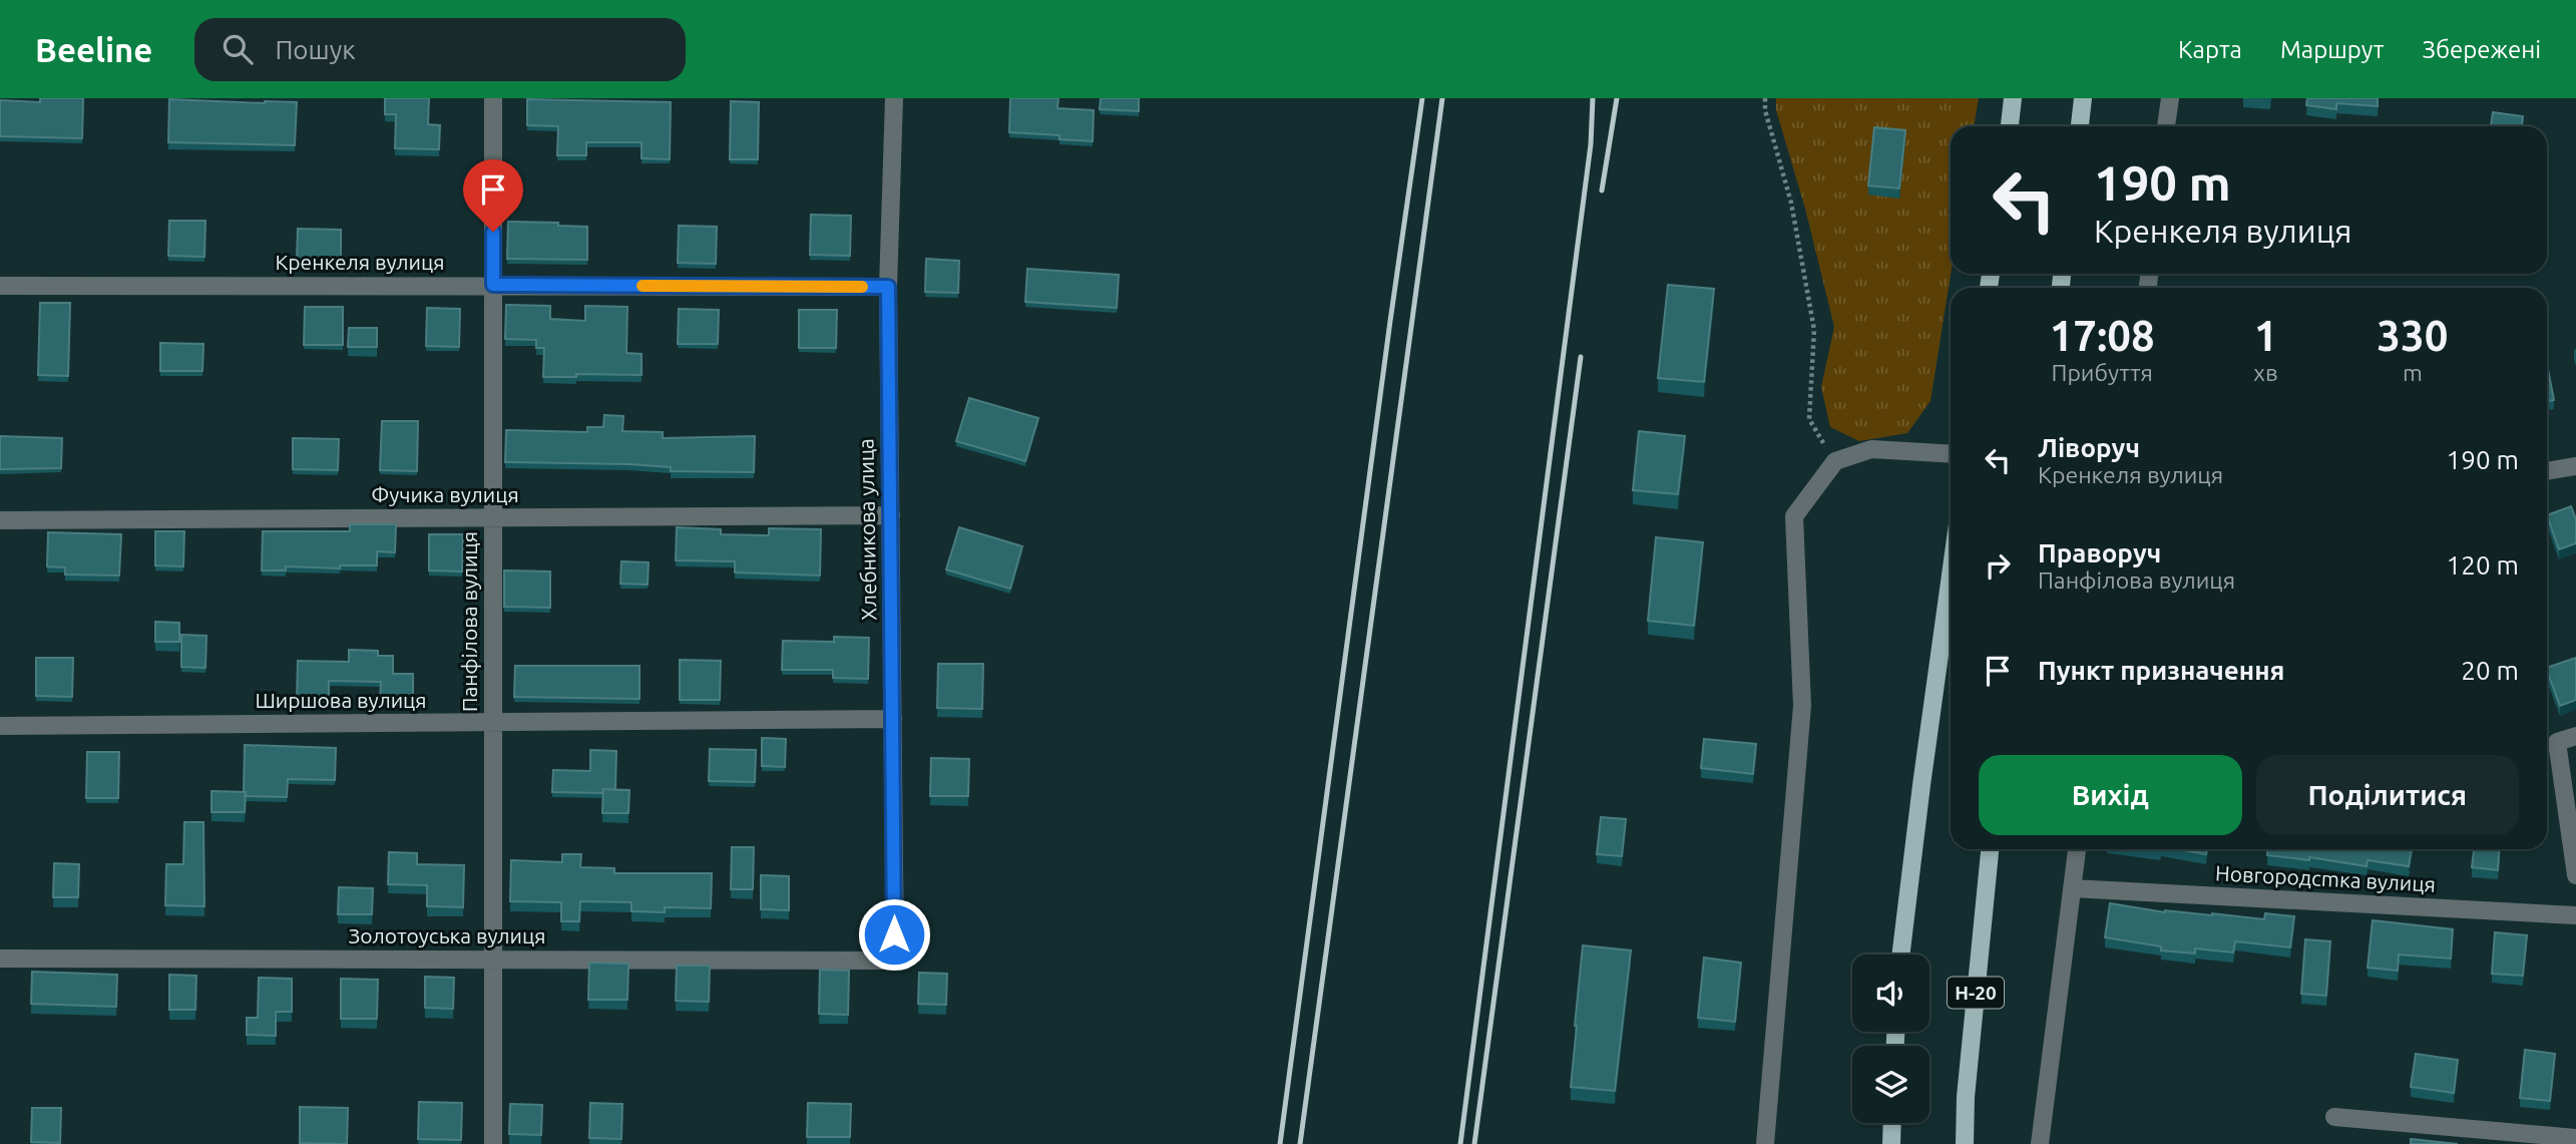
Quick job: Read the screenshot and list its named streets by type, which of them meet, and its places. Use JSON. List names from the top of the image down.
{
  "streets": {
    "main road": ["Н-20"],
    "street": [
      "Кренкеля вулиця",
      "Фучика вулиця",
      "Хлебникова улица",
      "Панфілова вулиця",
      "Ширшова вулиця",
      "Новгородсmка вулиця",
      "Золотоуська вулиця"
    ]
  },
  "crossings": [
    ["Кренкеля вулиця", "Хлебникова улица"],
    ["Кренкеля вулиця", "Панфілова вулиця"],
    ["Фучика вулиця", "Хлебникова улица"],
    ["Фучика вулиця", "Панфілова вулиця"],
    ["Хлебникова улица", "Ширшова вулиця"],
    ["Хлебникова улица", "Золотоуська вулиця"],
    ["Панфілова вулиця", "Ширшова вулиця"],
    ["Панфілова вулиця", "Золотоуська вулиця"]
  ],
  "page": {
    "header": "Beeline",
    "search": "Пошук",
    "nav": ["Карта", "Маршрут", "Збережені"],
    "turn": ["190 m", "Кренкеля вулиця"],
    "eta": [
      "17:08",
      "Прибуття",
      "1",
      "хв",
      "330",
      "m"
    ],
    "list": [
      {
        "name": "Ліворуч",
        "note": "Кренкеля вулиця",
        "value": "190 m"
      },
      {
        "name": "Праворуч",
        "note": "Панфілова вулиця",
        "value": "120 m"
      },
      {
        "name": "Пункт призначення",
        "value": "20 m"
      }
    ],
    "buttons": ["Вихід", "Поділитися"]
  }
}
